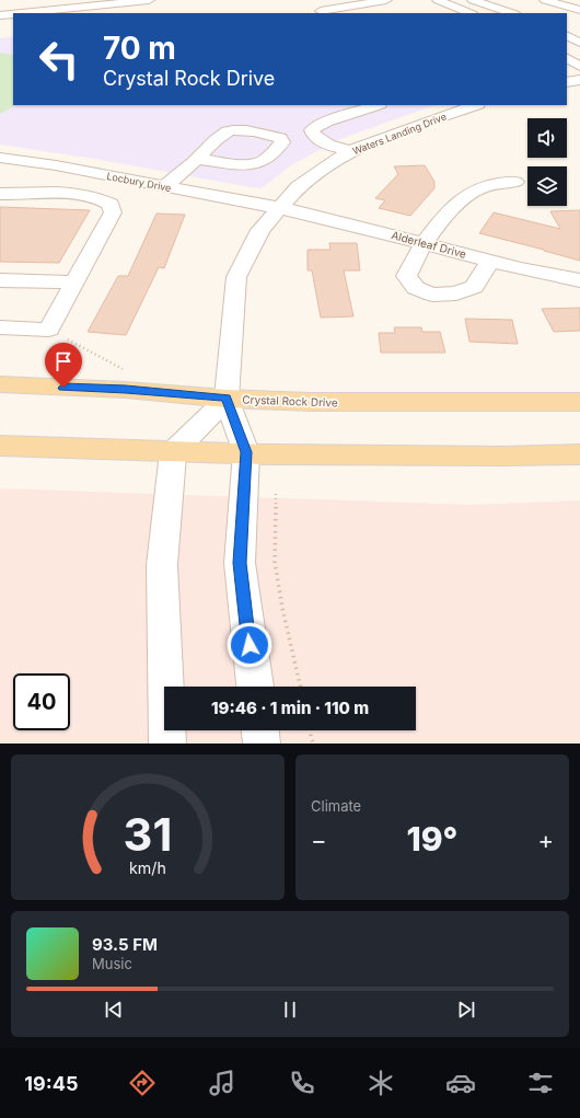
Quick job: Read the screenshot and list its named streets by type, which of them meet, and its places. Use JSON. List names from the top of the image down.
{
  "streets": {
    "main road": ["Crystal Rock Drive"],
    "street": ["Waters Landing Drive", "Locbury Drive", "Alderleaf Drive"]
  },
  "crossings": [
    ["Waters Landing Drive", "Locbury Drive"],
    ["Waters Landing Drive", "Alderleaf Drive"],
    ["Waters Landing Drive", "Crystal Rock Drive"],
    ["Locbury Drive", "Alderleaf Drive"]
  ],
  "page": {
    "turn": ["70 m", "Crystal Rock Drive"],
    "limit": "40",
    "trip": "19:46 · 1 min · 110 m",
    "tile": "Climate",
    "heat": ["−", "19°", "+"],
    "song": ["93.5 FM", "Music"],
    "tabs": "19:45",
    "gauge": ["31", "km/h"]
  }
}
